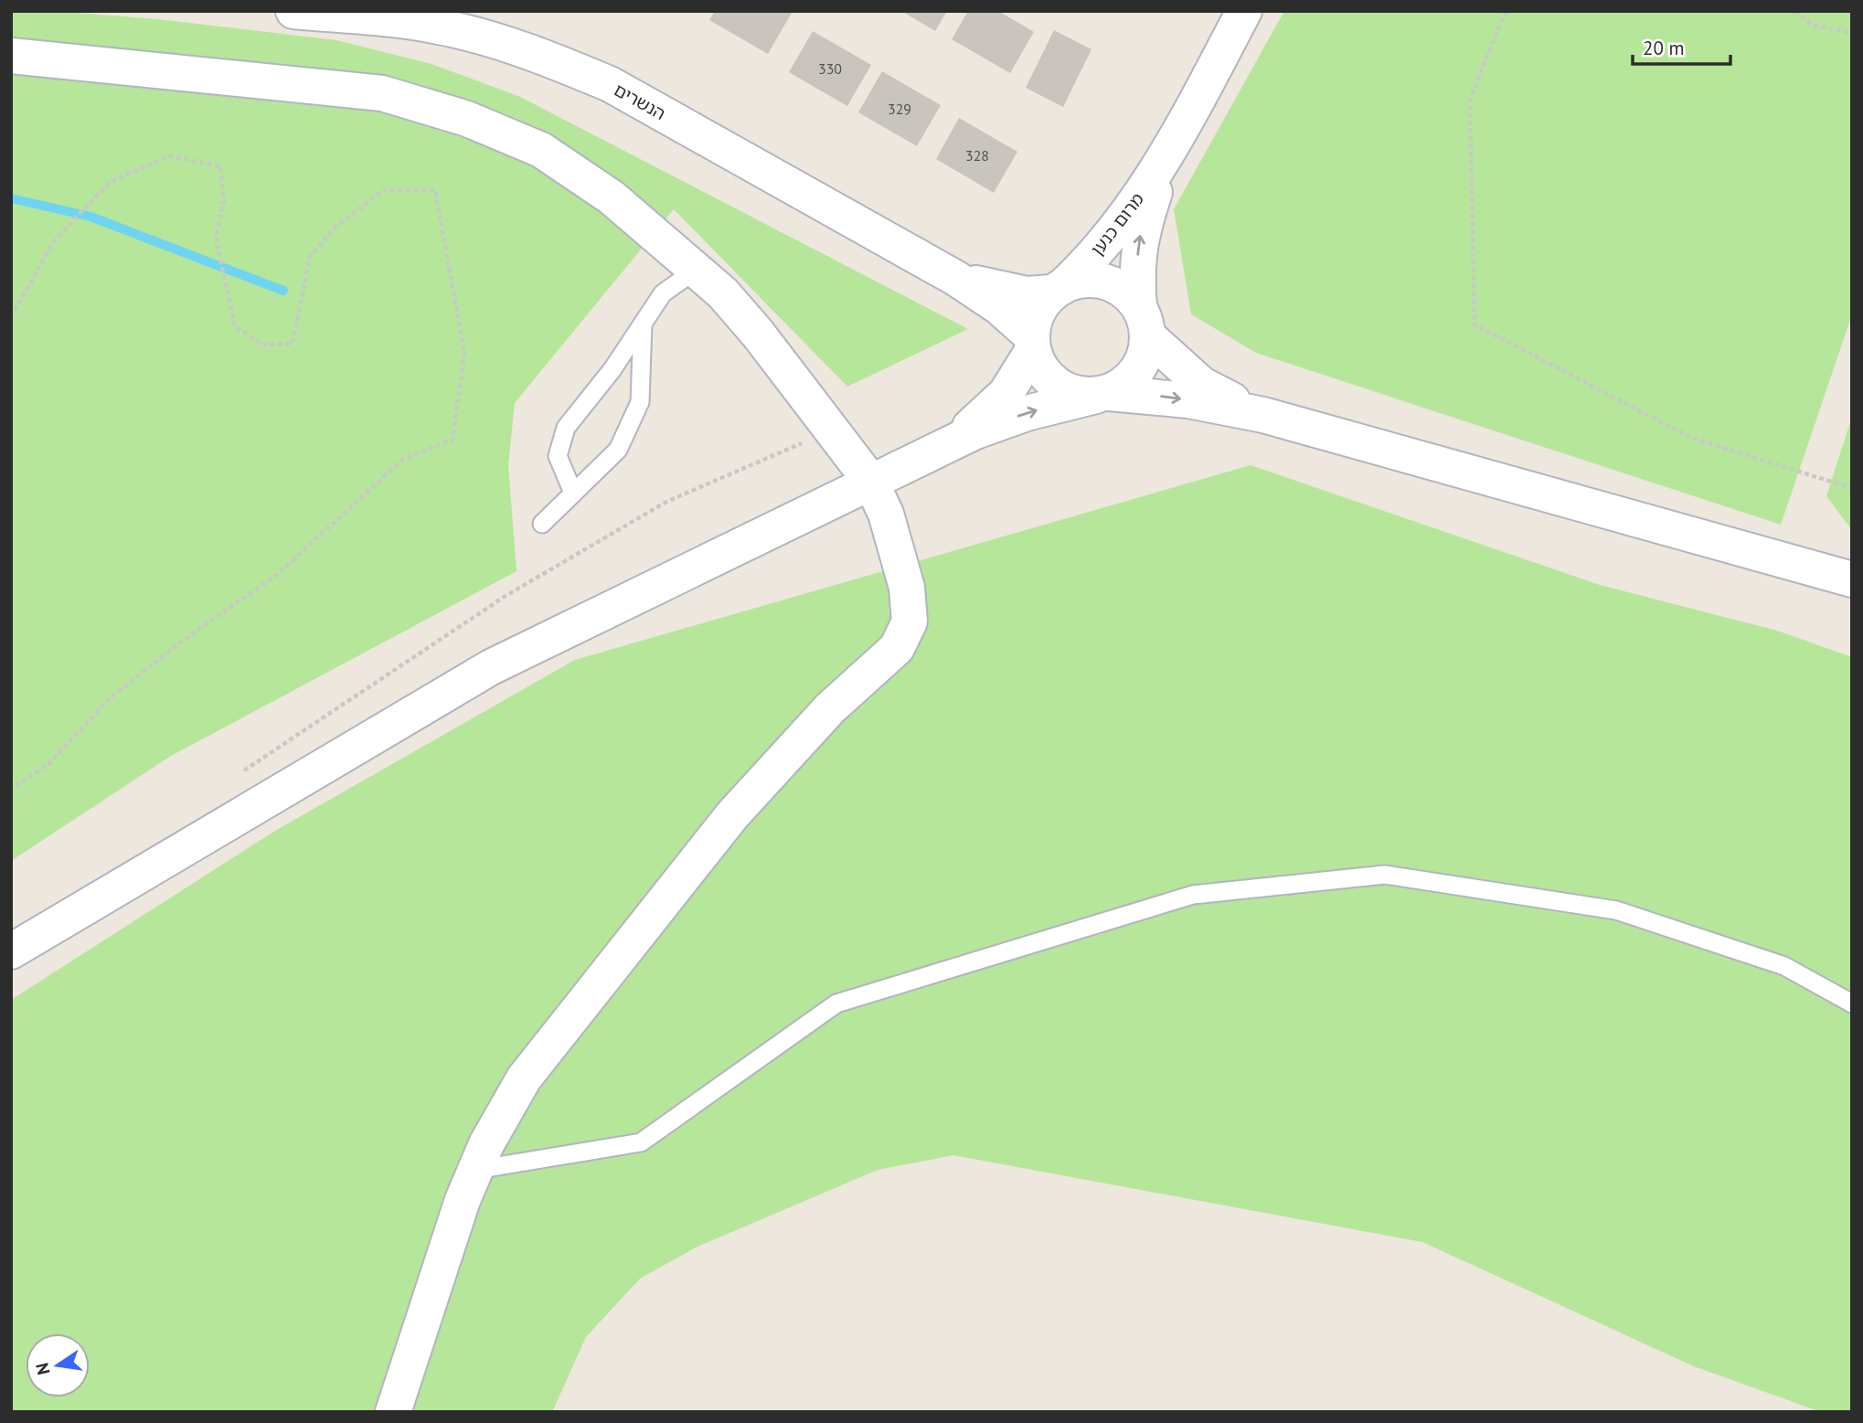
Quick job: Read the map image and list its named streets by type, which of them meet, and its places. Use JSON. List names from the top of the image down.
{
  "streets": {
    "street": ["הנשרים", "מרום כנען"]
  },
  "crossings": [
    ["הנשרים", "מרום כנען"]
  ],
  "house_numbers": ["330", "329", "328"],
  "scale_bar": "20 m",
  "north": "left"
}
